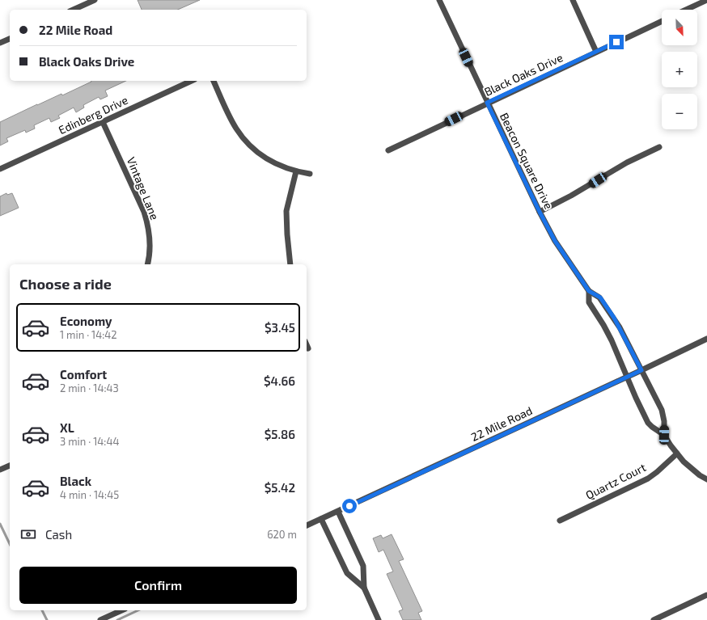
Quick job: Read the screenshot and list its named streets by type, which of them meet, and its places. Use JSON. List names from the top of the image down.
{
  "streets": {
    "street": [
      "Black Oaks Drive",
      "Edinberg Drive",
      "Beacon Square Drive",
      "Vintage Lane",
      "22 Mile Road",
      "Quartz Court"
    ]
  },
  "crossings": [
    ["Black Oaks Drive", "Beacon Square Drive"],
    ["Edinberg Drive", "Vintage Lane"],
    ["Beacon Square Drive", "22 Mile Road"]
  ],
  "north": "bottom right",
  "page": {
    "map_buttons": ["+", "−"],
    "banner": ["22 Mile Road", "Black Oaks Drive"],
    "heading": "Choose a ride",
    "list": [
      {
        "name": "Economy",
        "note": "1 min · 14:42",
        "value": "$3.45"
      },
      {
        "name": "Comfort",
        "note": "2 min · 14:43",
        "value": "$4.66"
      },
      {
        "name": "XL",
        "note": "3 min · 14:44",
        "value": "$5.86"
      },
      {
        "name": "Black",
        "note": "4 min · 14:45",
        "value": "$5.42"
      }
    ],
    "pay": ["Cash", "620 m"],
    "buttons": "Confirm"
  }
}
